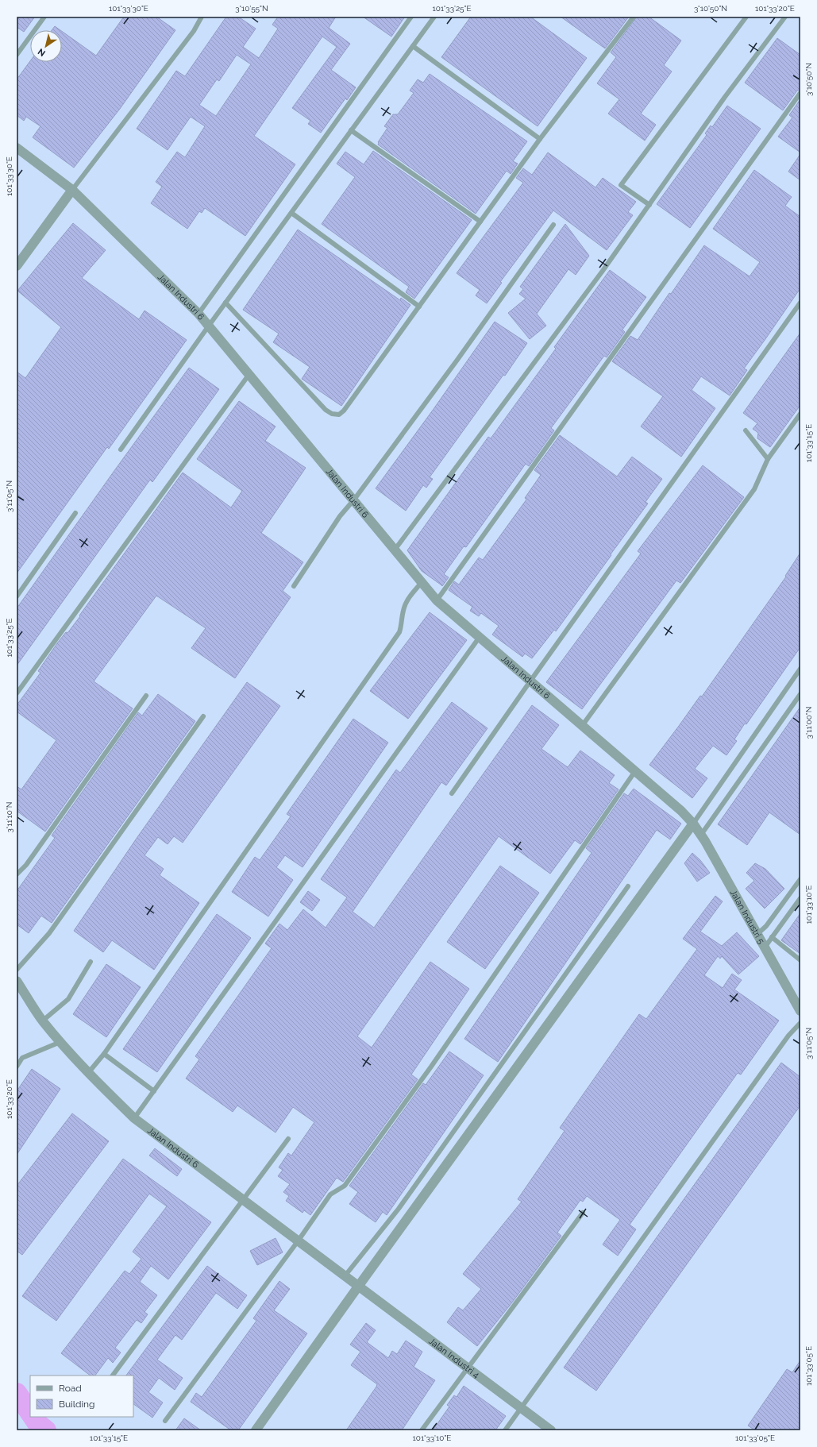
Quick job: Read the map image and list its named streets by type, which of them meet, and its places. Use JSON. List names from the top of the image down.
{
  "streets": {
    "street": ["Jalan Industri 6", "Jalan Industri 5", "Jalan Industri 4"]
  },
  "crossings": [
    ["Jalan Industri 6", "Jalan Industri 5"],
    ["Jalan Industri 6", "Jalan Industri 4"]
  ],
  "legend": ["Road", "Building"],
  "north": "bottom left",
  "coordinates": [
    "101°33'30\"E",
    "3°10'55\"N",
    "101°33'25\"E",
    "3°10'50\"N",
    "101°33'20\"E",
    "101°33'15\"E",
    "3°11'05\"N",
    "3°11'00\"N",
    "3°11'10\"N",
    "101°33'10\"E",
    "101°33'05\"E"
  ]
}
